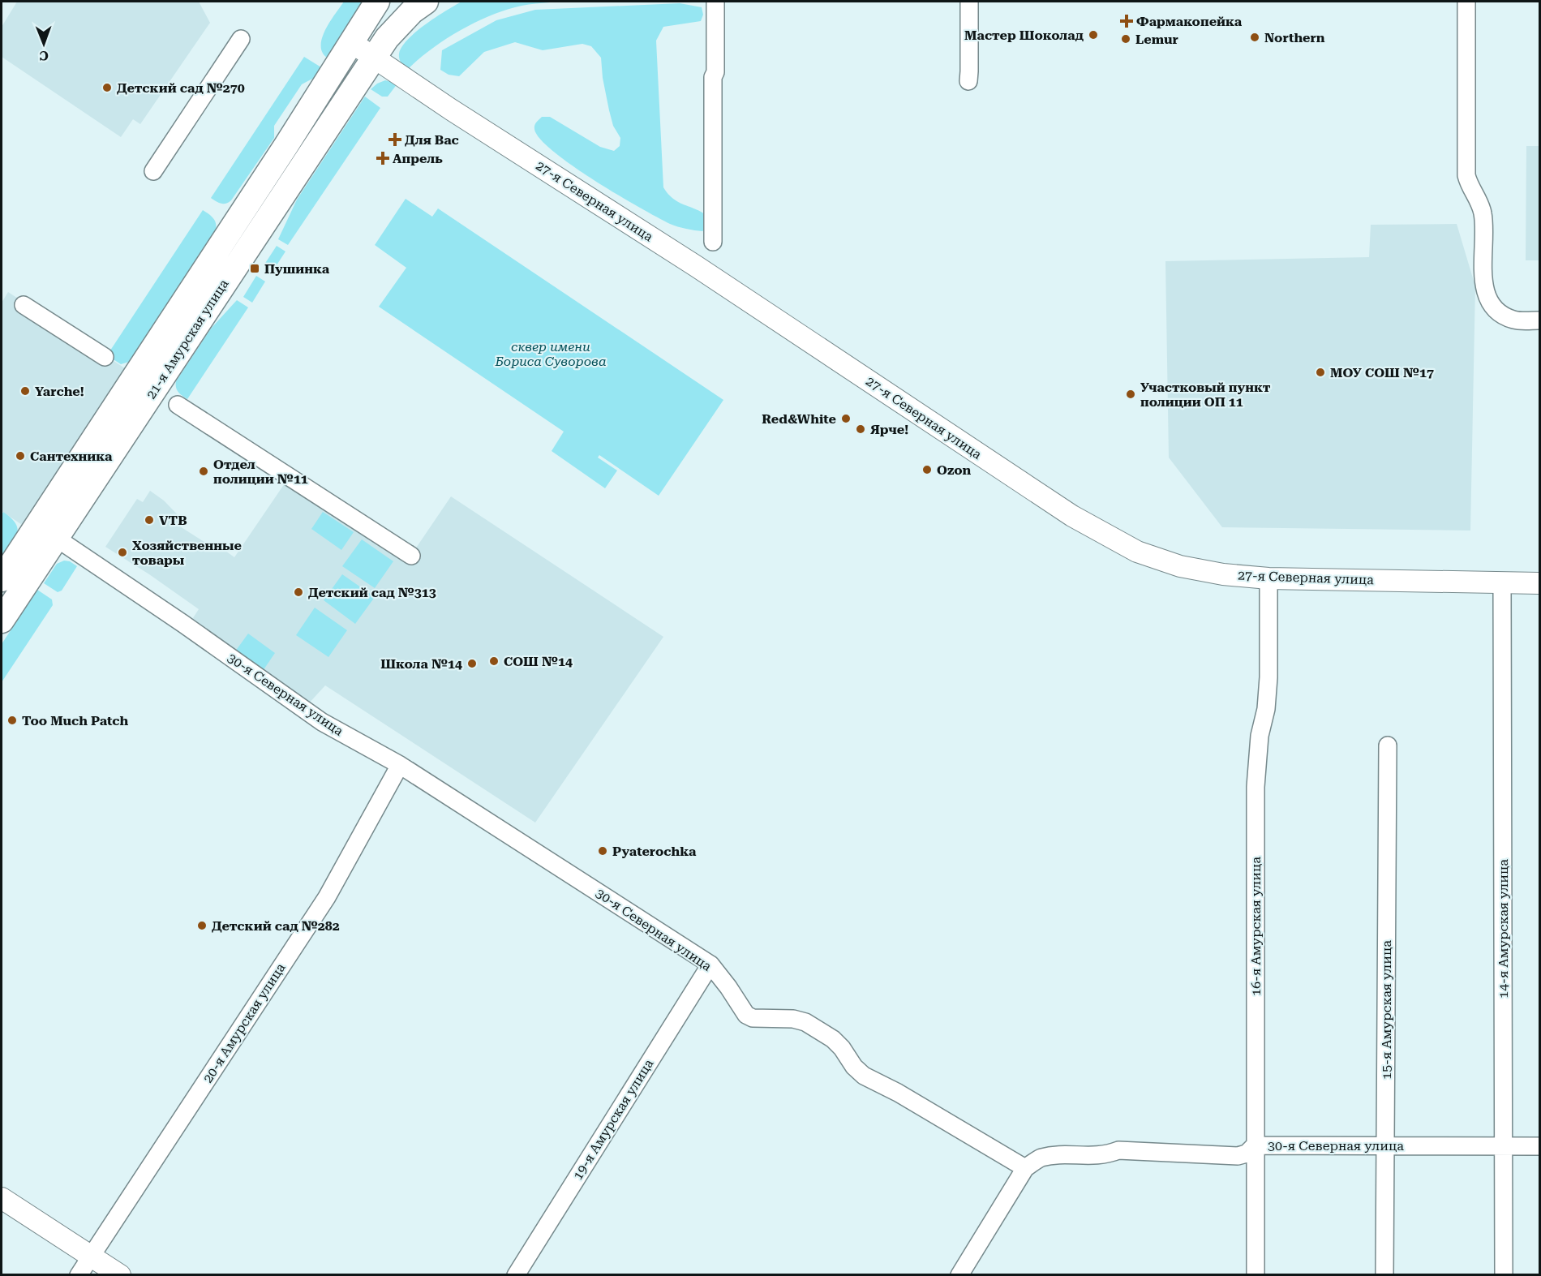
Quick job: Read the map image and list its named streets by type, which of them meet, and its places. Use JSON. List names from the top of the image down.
{
  "streets": {
    "main road": ["21-я Амурская улица"],
    "street": [
      "27-я Северная улица",
      "30-я Северная улица",
      "16-я Амурская улица",
      "14-я Амурская улица",
      "15-я Амурская улица",
      "20-я Амурская улица",
      "19-я Амурская улица"
    ]
  },
  "crossings": [
    ["27-я Северная улица", "21-я Амурская улица"],
    ["27-я Северная улица", "16-я Амурская улица"],
    ["27-я Северная улица", "14-я Амурская улица"],
    ["21-я Амурская улица", "30-я Северная улица"],
    ["30-я Северная улица", "16-я Амурская улица"],
    ["30-я Северная улица", "14-я Амурская улица"],
    ["30-я Северная улица", "15-я Амурская улица"],
    ["30-я Северная улица", "20-я Амурская улица"],
    ["30-я Северная улица", "19-я Амурская улица"]
  ],
  "parks": ["сквер имени Бориса Суворова"],
  "places": {
    "health": ["Фармакопейка", "Для Вас", "Апрель"],
    "other": [
      "Мастер Шоколад",
      "Northern",
      "Lemur",
      "Детский сад №270",
      "МОУ СОШ №17",
      "Yarche!",
      "Участковый пункт полиции ОП 11",
      "Red&White",
      "Ярче!",
      "Сантехника",
      "Ozon",
      "Отдел полиции №11",
      "VTB",
      "Хозяйственные товары",
      "Детский сад №313",
      "СОШ №14",
      "Школа №14",
      "Too Much Patch",
      "Pyaterochka",
      "Детский сад №282"
    ],
    "transit": ["Пушинка"]
  },
  "north": "bottom"
}
